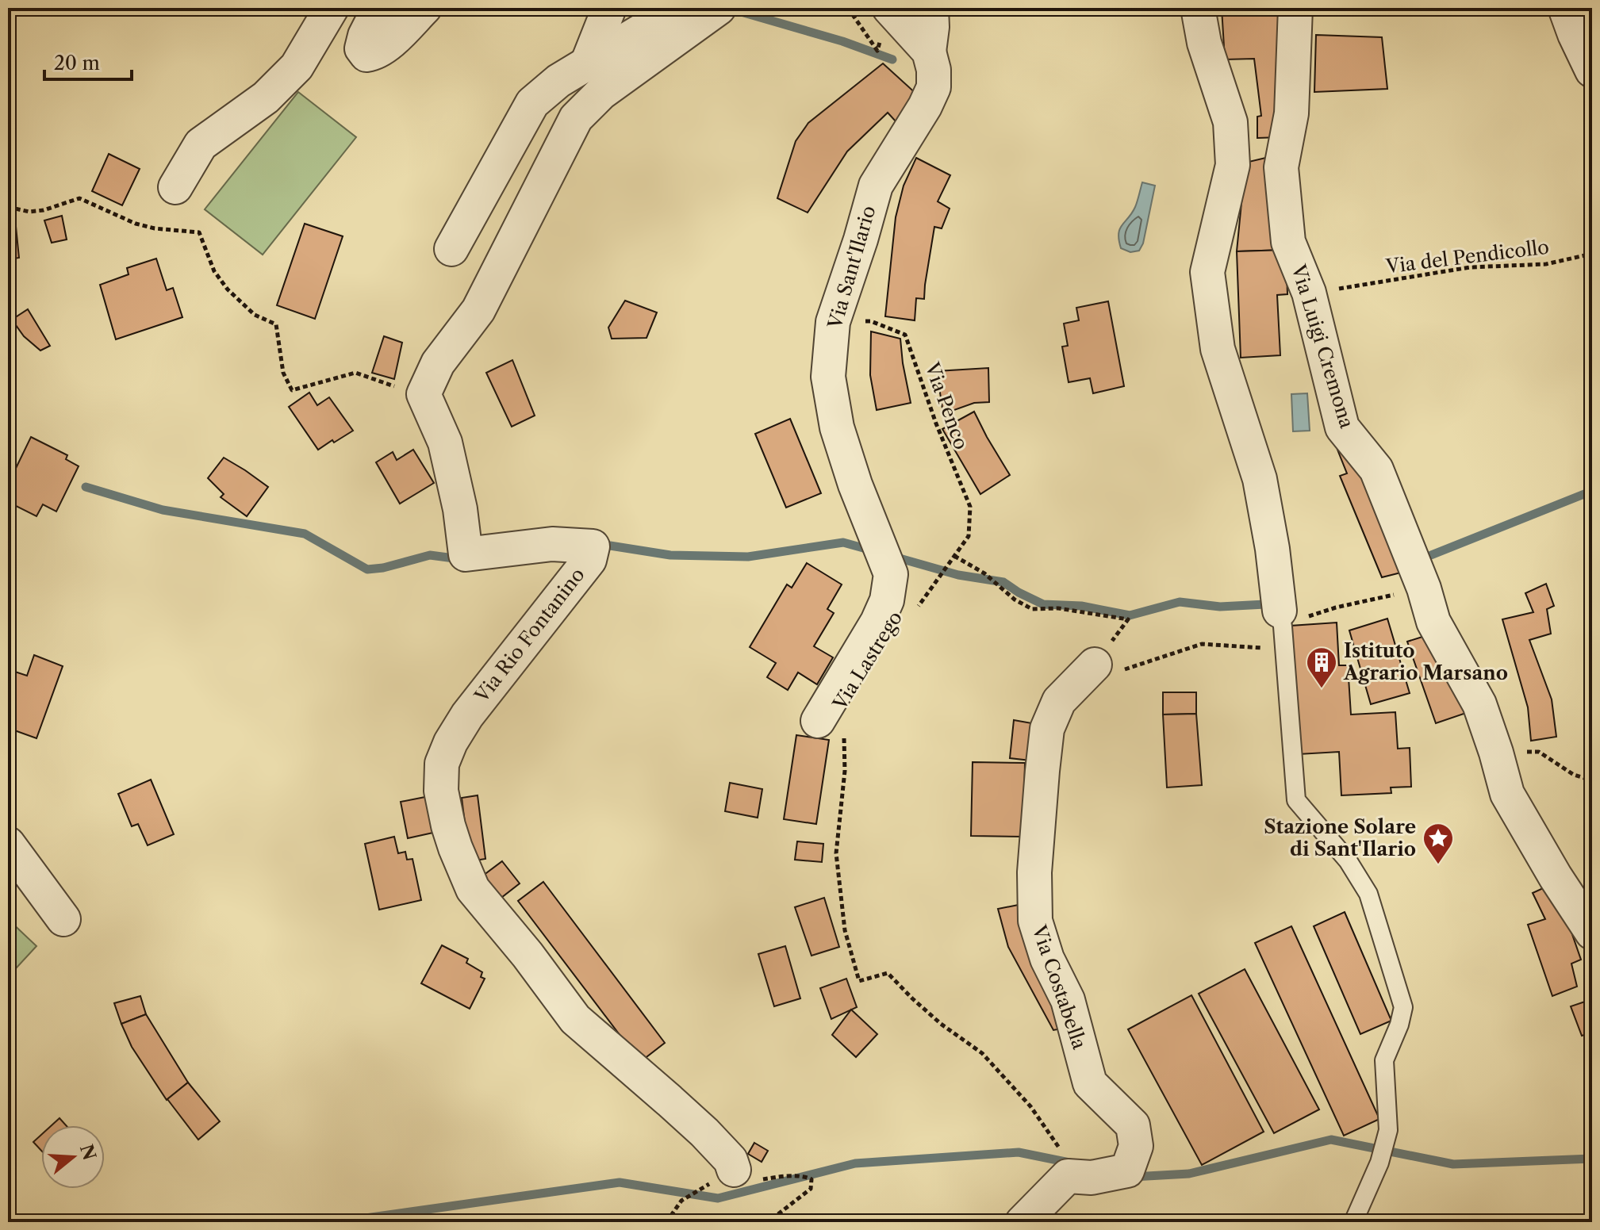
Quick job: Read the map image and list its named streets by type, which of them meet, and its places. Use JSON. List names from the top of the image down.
{
  "streets": {
    "street": [
      "Via Sant'Ilario",
      "Via Luigi Cremona",
      "Via Rio Fontanino",
      "Via Costabella"
    ],
    "path": ["Via del Pendicollo", "Via Penco", "Via Lastrego"]
  },
  "crossings": [
    ["Via del Pendicollo", "Via Luigi Cremona"],
    ["Via Sant'Ilario", "Via Penco"],
    ["Via Sant'Ilario", "Via Lastrego"],
    ["Via Penco", "Via Lastrego"],
    ["Via Lastrego", "Via Costabella"]
  ],
  "places": {
    "building": ["Istituto Agrario Marsano"],
    "place": ["Stazione Solare di Sant'Ilario"]
  },
  "scale_bar": "20 m",
  "north": "right"
}
